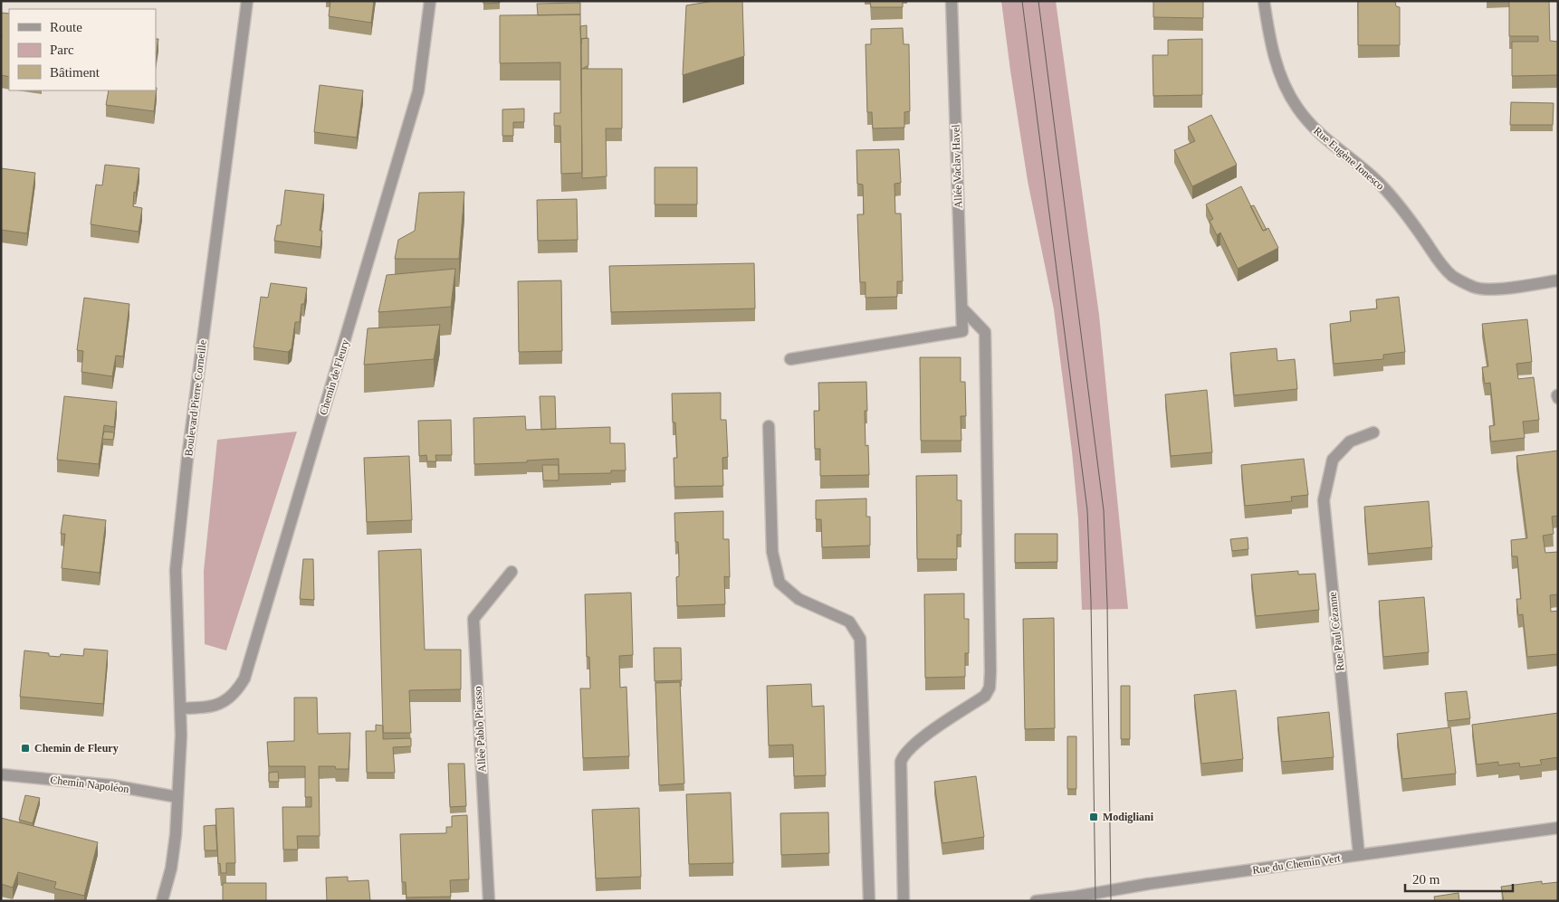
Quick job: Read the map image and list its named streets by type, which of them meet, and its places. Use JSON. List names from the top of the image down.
{
  "streets": {
    "street": [
      "Rue Eugène Ionesco",
      "Allée Vaclav Havel",
      "Chemin de Fleury",
      "Boulevard Pierre Corneille",
      "Rue Paul Cézanne",
      "Allée Pablo Picasso",
      "Chemin Napoléon",
      "Rue du Chemin Vert"
    ]
  },
  "crossings": [
    ["Chemin de Fleury", "Boulevard Pierre Corneille"],
    ["Boulevard Pierre Corneille", "Chemin Napoléon"],
    ["Rue Paul Cézanne", "Rue du Chemin Vert"]
  ],
  "places": {
    "transit": ["Chemin de Fleury", "Modigliani"]
  },
  "legend": ["Route", "Parc", "Bâtiment"],
  "scale_bar": "20 m"
}
